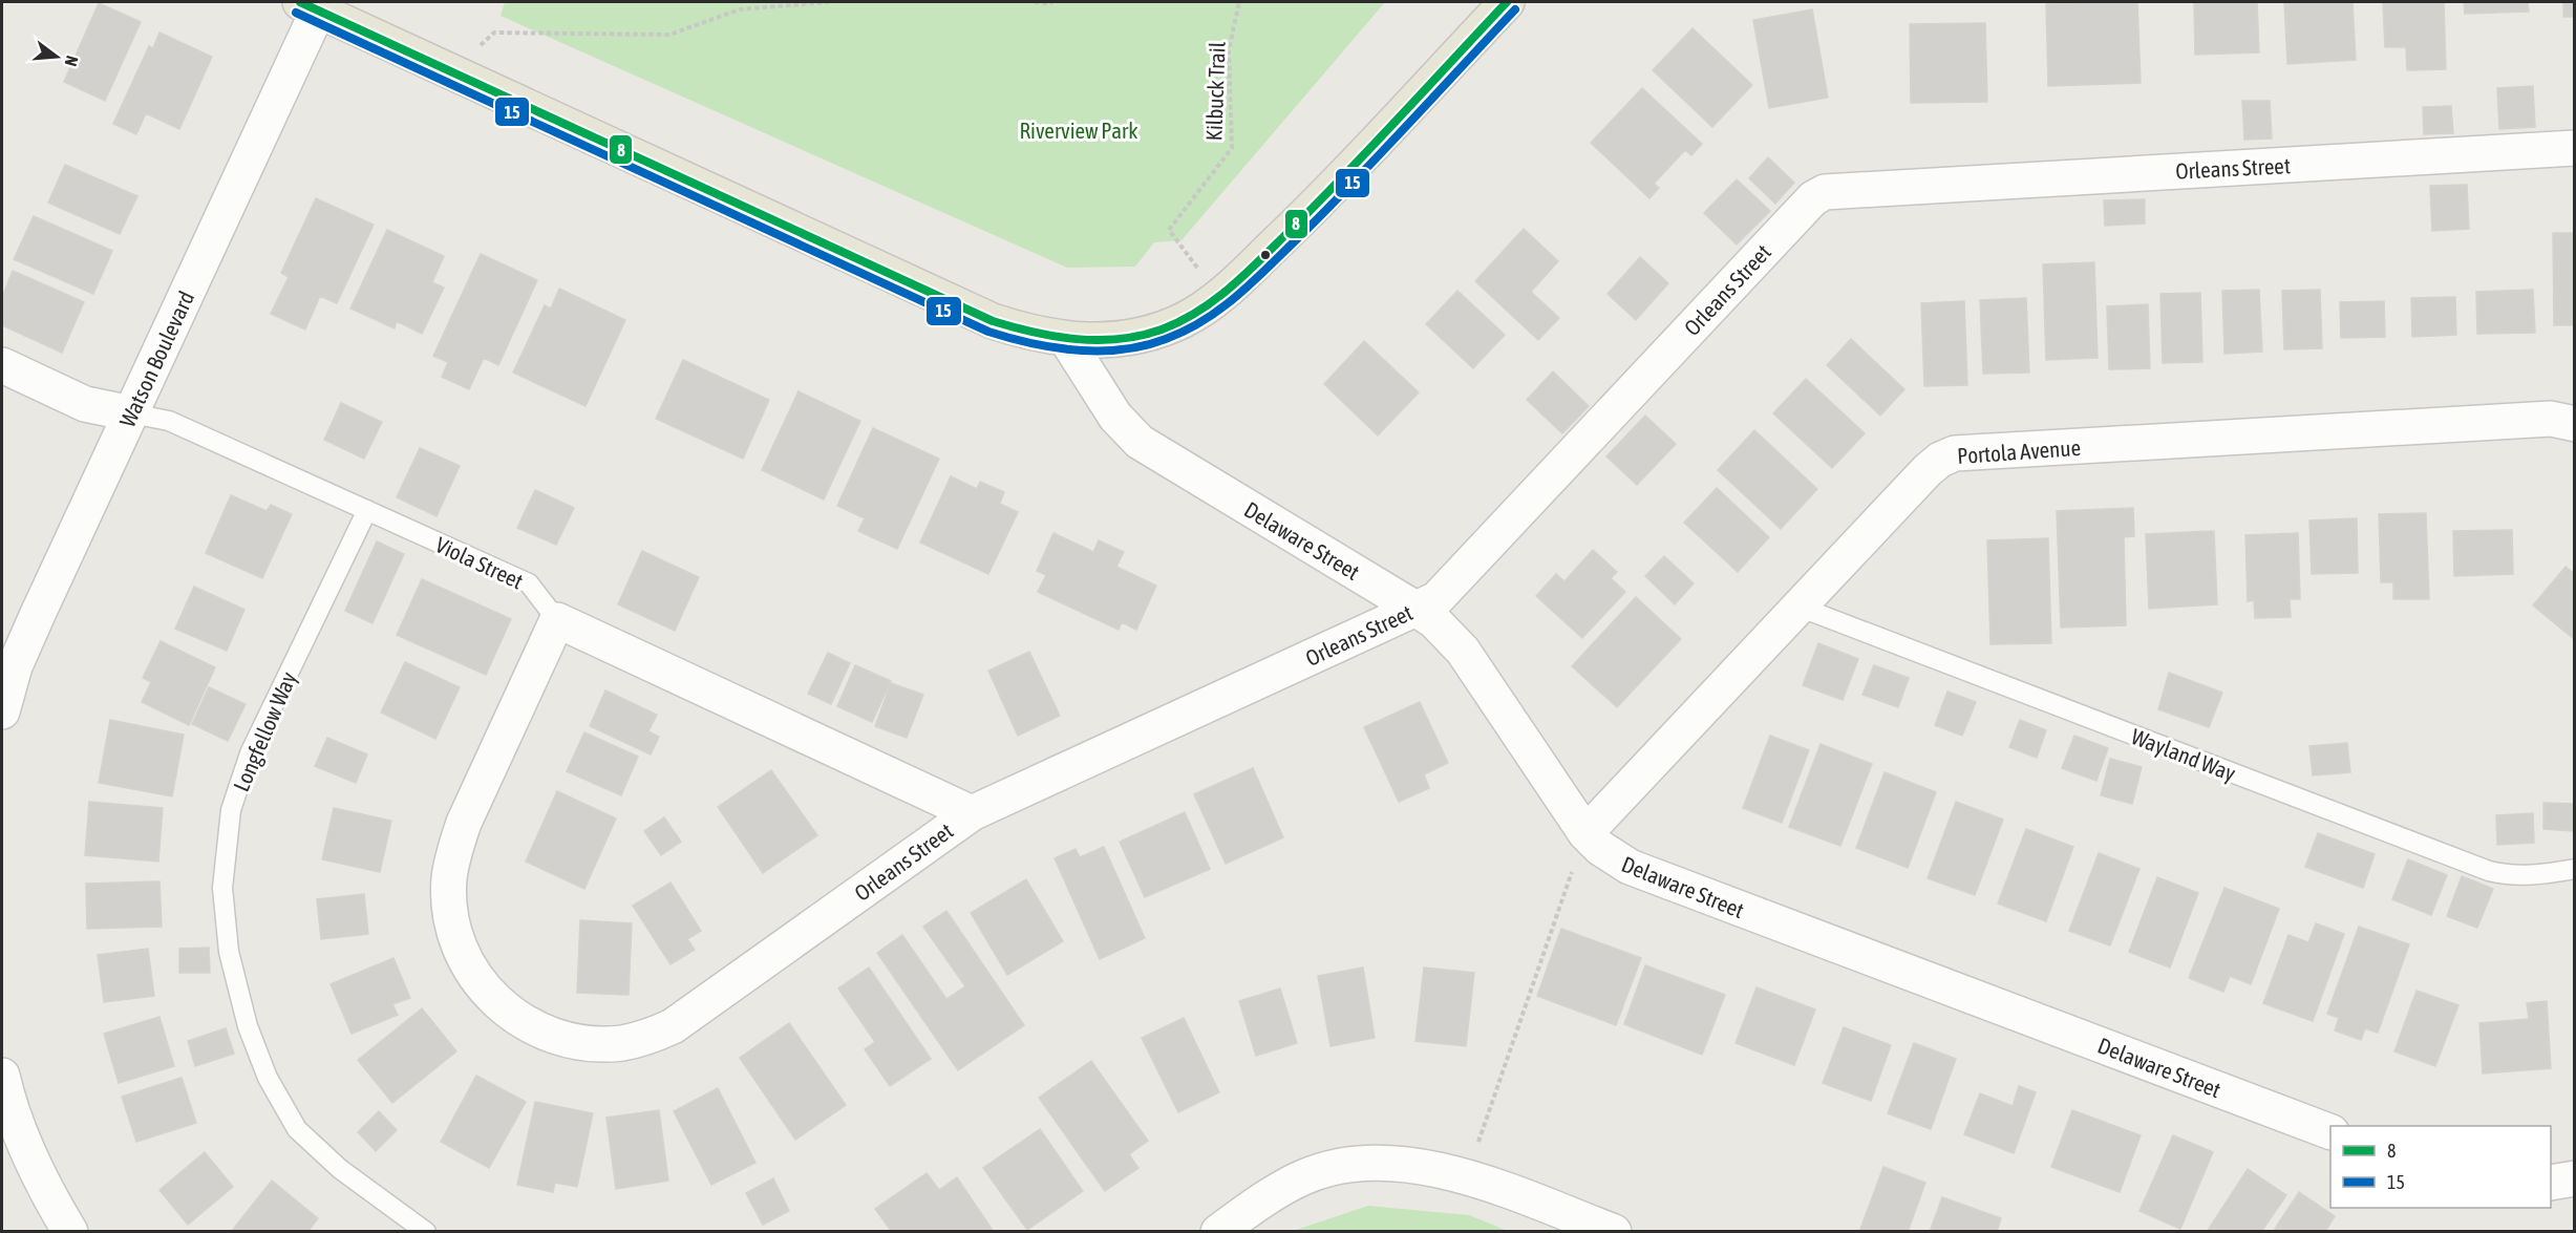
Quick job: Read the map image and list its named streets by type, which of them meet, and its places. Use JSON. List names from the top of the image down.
{
  "streets": {
    "street": [
      "Orleans Street",
      "Watson Boulevard",
      "Portola Avenue",
      "Delaware Street",
      "Viola Street"
    ],
    "lane": ["Longfellow Way", "Wayland Way"],
    "path": ["Kilbuck Trail"]
  },
  "crossings": [
    ["Orleans Street", "Delaware Street"],
    ["Orleans Street", "Viola Street"],
    ["Watson Boulevard", "Viola Street"],
    ["Portola Avenue", "Delaware Street"],
    ["Portola Avenue", "Wayland Way"],
    ["Viola Street", "Longfellow Way"]
  ],
  "parks": ["Riverview Park"],
  "lines": ["transit line 8", "transit line 15"],
  "legend": ["8", "15"],
  "north": "right"
}
